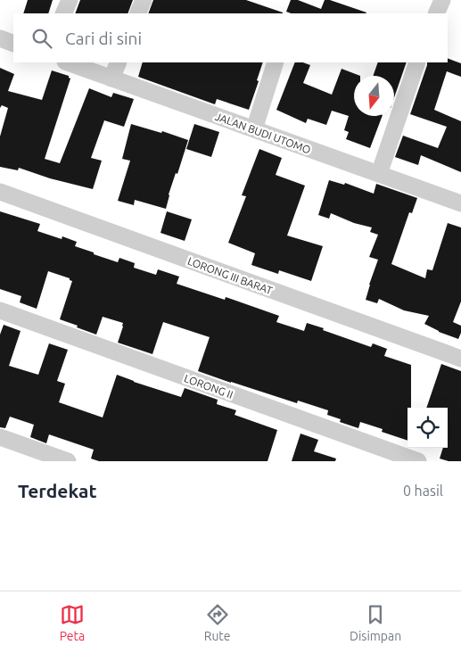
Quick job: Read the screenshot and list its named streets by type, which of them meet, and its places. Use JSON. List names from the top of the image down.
{
  "streets": {
    "street": ["JALAN BUDI UTOMO", "LORONG III BARAT", "LORONG II"]
  },
  "north": "bottom",
  "page": {
    "search": "Cari di sini",
    "heading": ["Terdekat", "0 hasil"],
    "nav": ["Peta", "Rute", "Disimpan"]
  }
}
